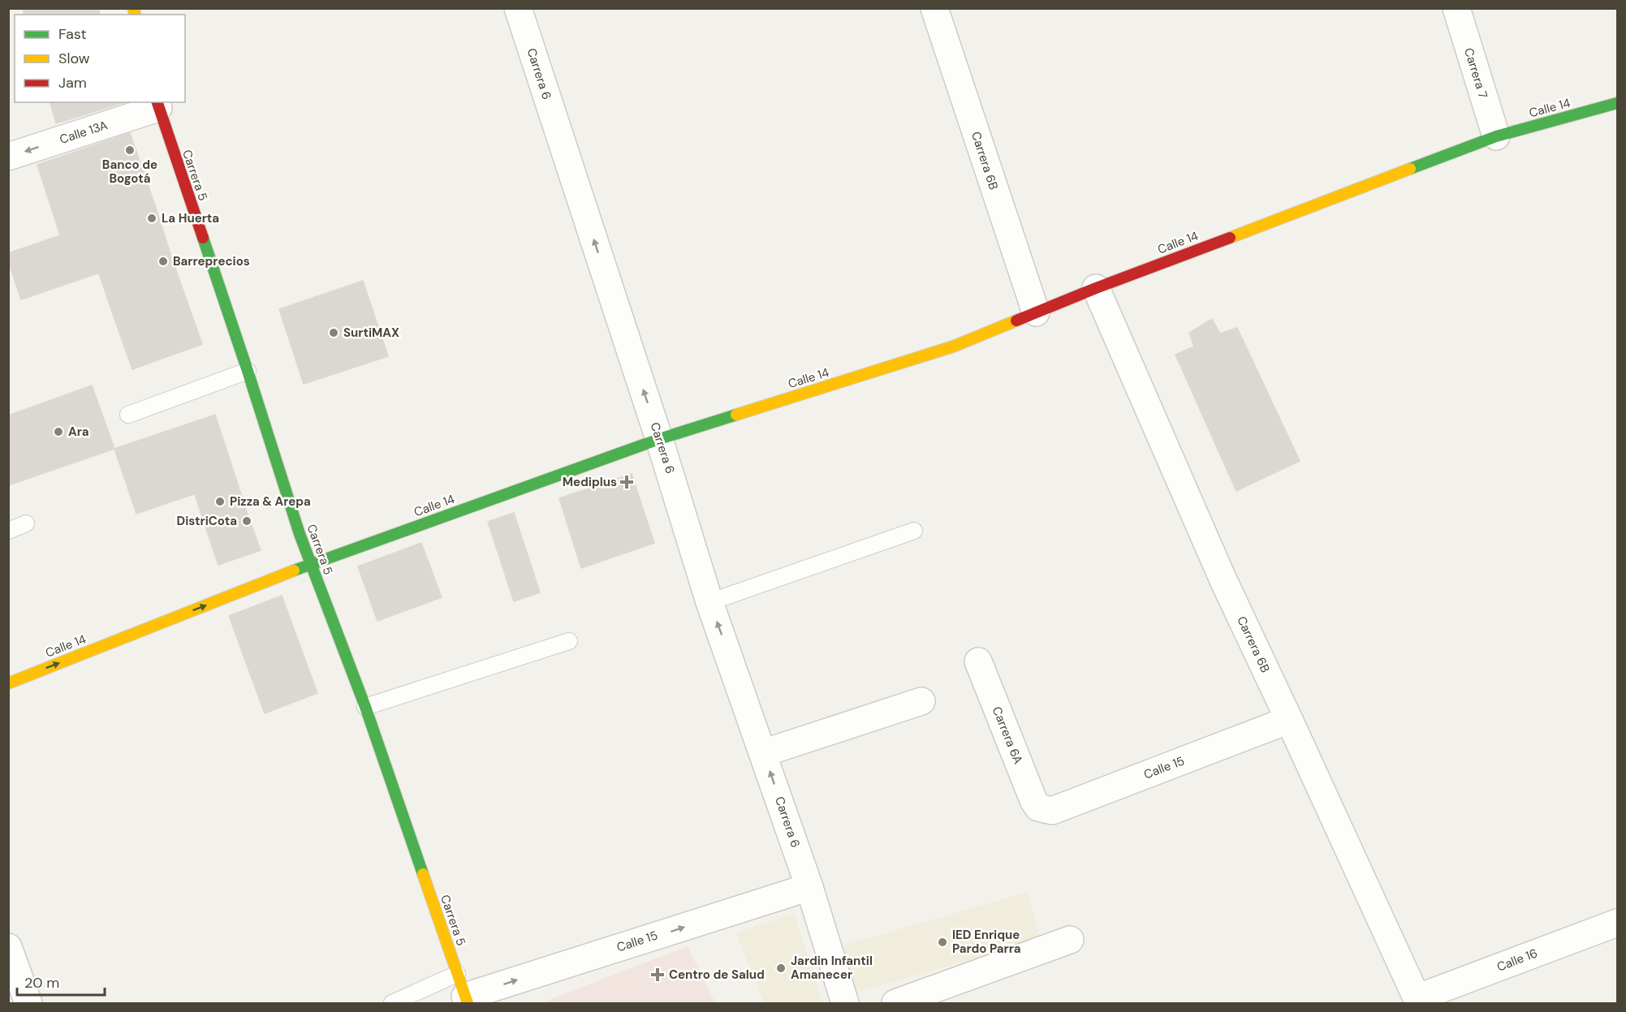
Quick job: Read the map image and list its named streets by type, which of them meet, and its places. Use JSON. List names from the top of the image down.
{
  "streets": {
    "street": [
      "Carrera 7",
      "Carrera 6",
      "Calle 14",
      "Calle 13A",
      "Carrera 6B",
      "Carrera 5",
      "Carrera 6A",
      "Calle 15",
      "Calle 16"
    ]
  },
  "crossings": [
    ["Carrera 7", "Calle 14"],
    ["Carrera 6", "Calle 14"],
    ["Carrera 6", "Calle 15"],
    ["Calle 14", "Carrera 6B"],
    ["Calle 14", "Carrera 5"],
    ["Calle 13A", "Carrera 5"],
    ["Carrera 6B", "Calle 15"],
    ["Carrera 6B", "Calle 16"],
    ["Carrera 5", "Calle 15"],
    ["Carrera 6A", "Calle 15"]
  ],
  "one_way": ["Carrera 6", "Calle 13A", "Calle 15"],
  "places": {
    "other": [
      "Banco de Bogotá",
      "La Huerta",
      "Barreprecios",
      "SurtiMAX",
      "Ara",
      "Pizza & Arepa",
      "DistriCota",
      "IED Enrique Pardo Parra",
      "Jardin Infantil Amanecer"
    ],
    "health": ["Mediplus", "Centro de Salud"]
  },
  "legend": ["Fast", "Slow", "Jam"],
  "scale_bar": "20 m"
}
